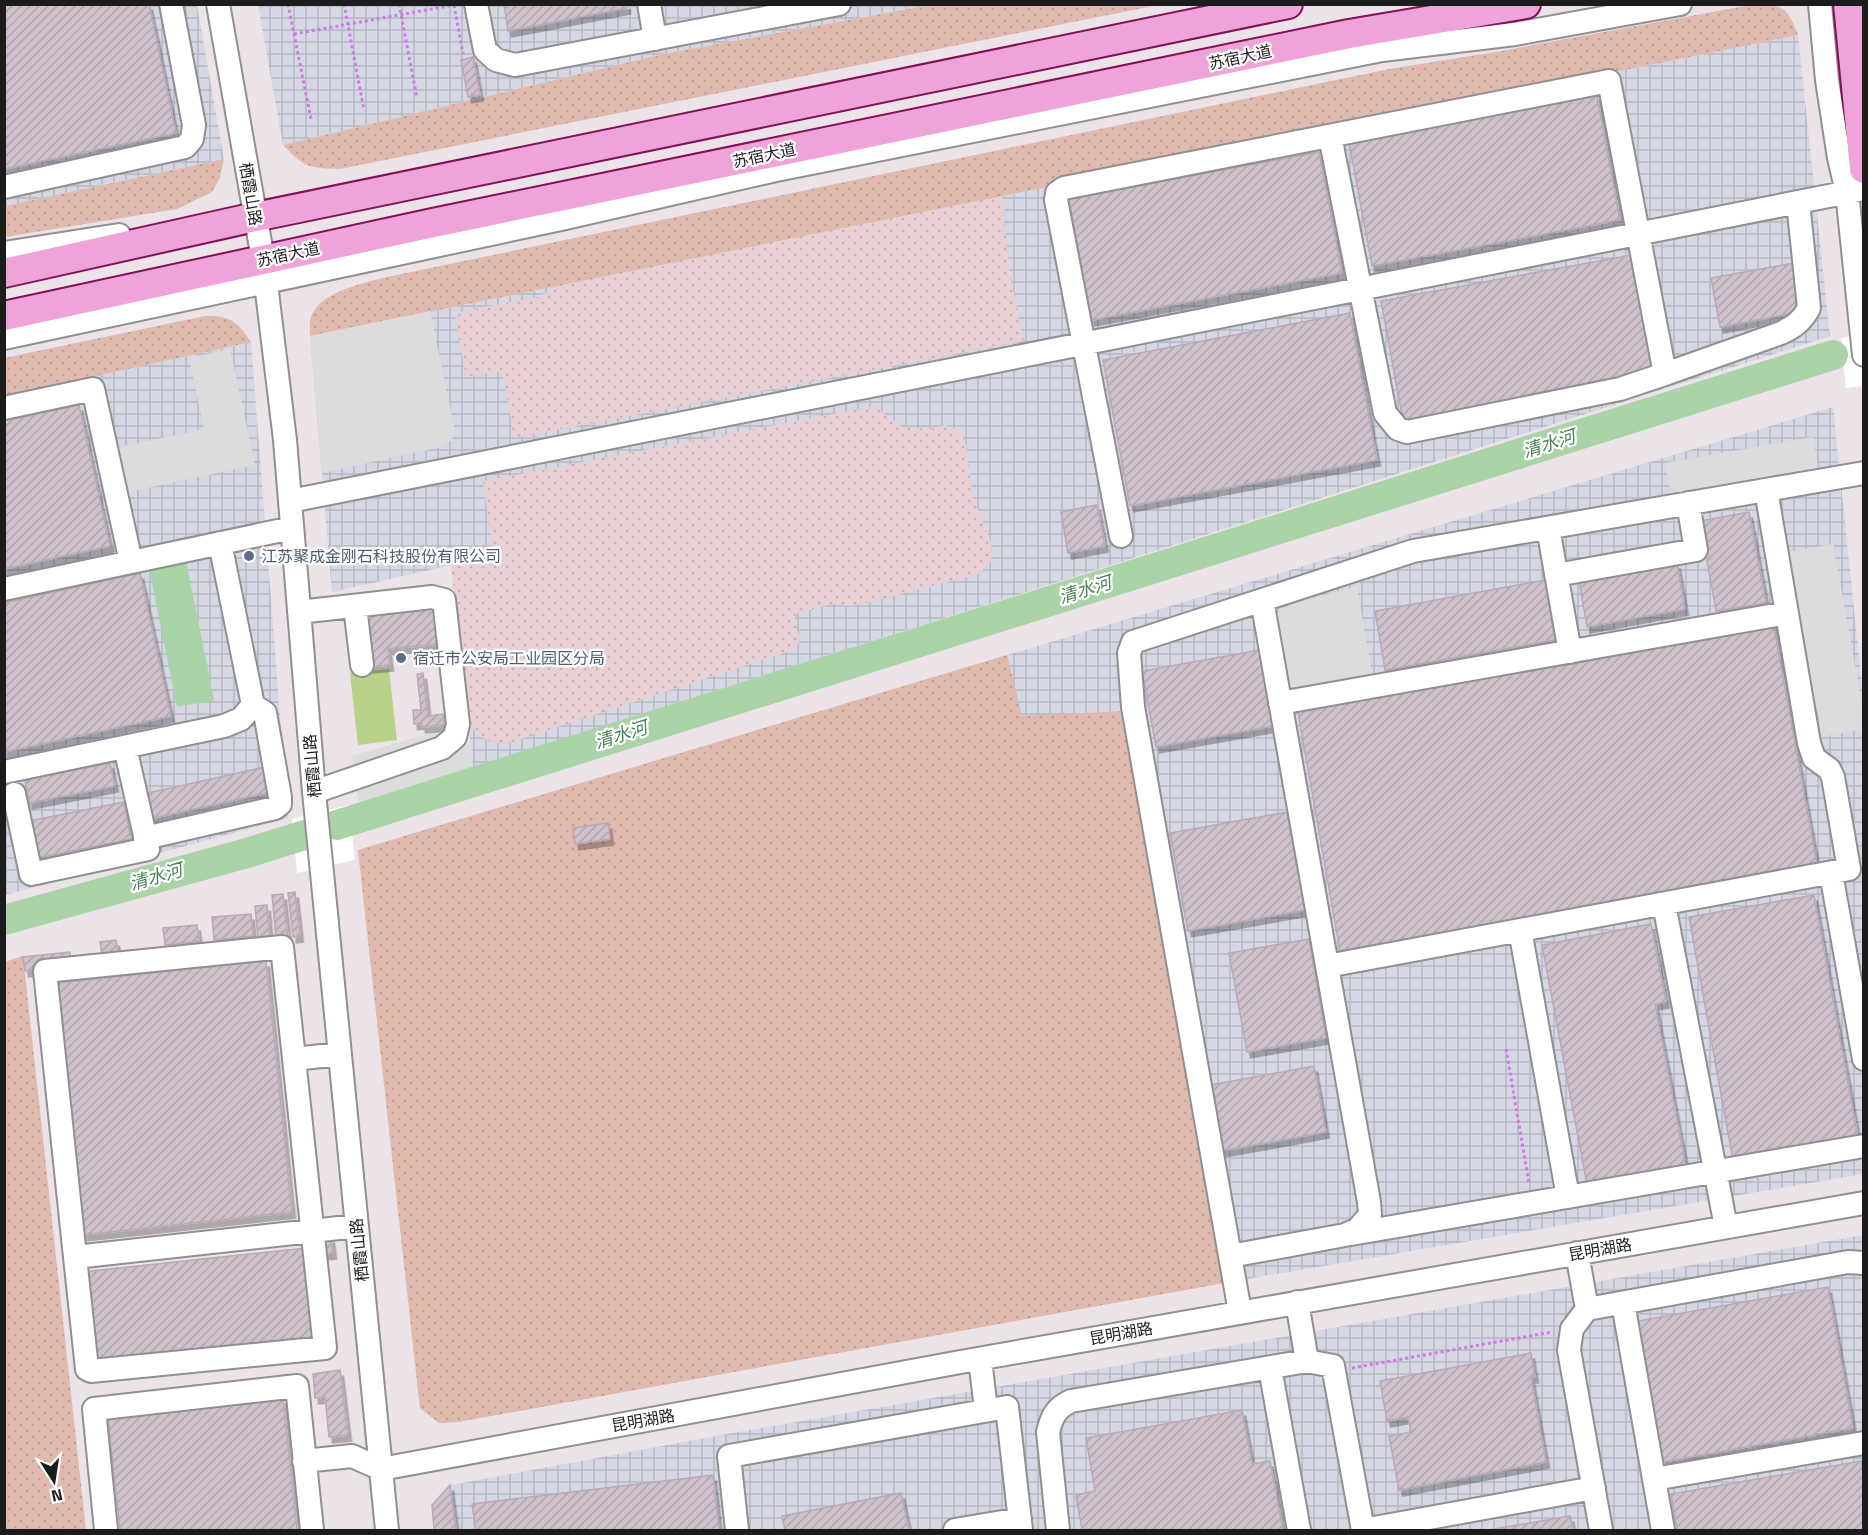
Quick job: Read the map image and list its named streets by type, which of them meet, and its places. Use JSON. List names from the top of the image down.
{
  "streets": {
    "main road": ["苏宿大道"],
    "street": ["栖霞山路", "昆明湖路"]
  },
  "crossings": [
    ["苏宿大道", "栖霞山路"],
    ["栖霞山路", "昆明湖路"]
  ],
  "water": ["清水河"],
  "places": ["江苏聚成金刚石科技股份有限公司", "宿迁市公安局工业园区分局"],
  "north": "bottom"
}
